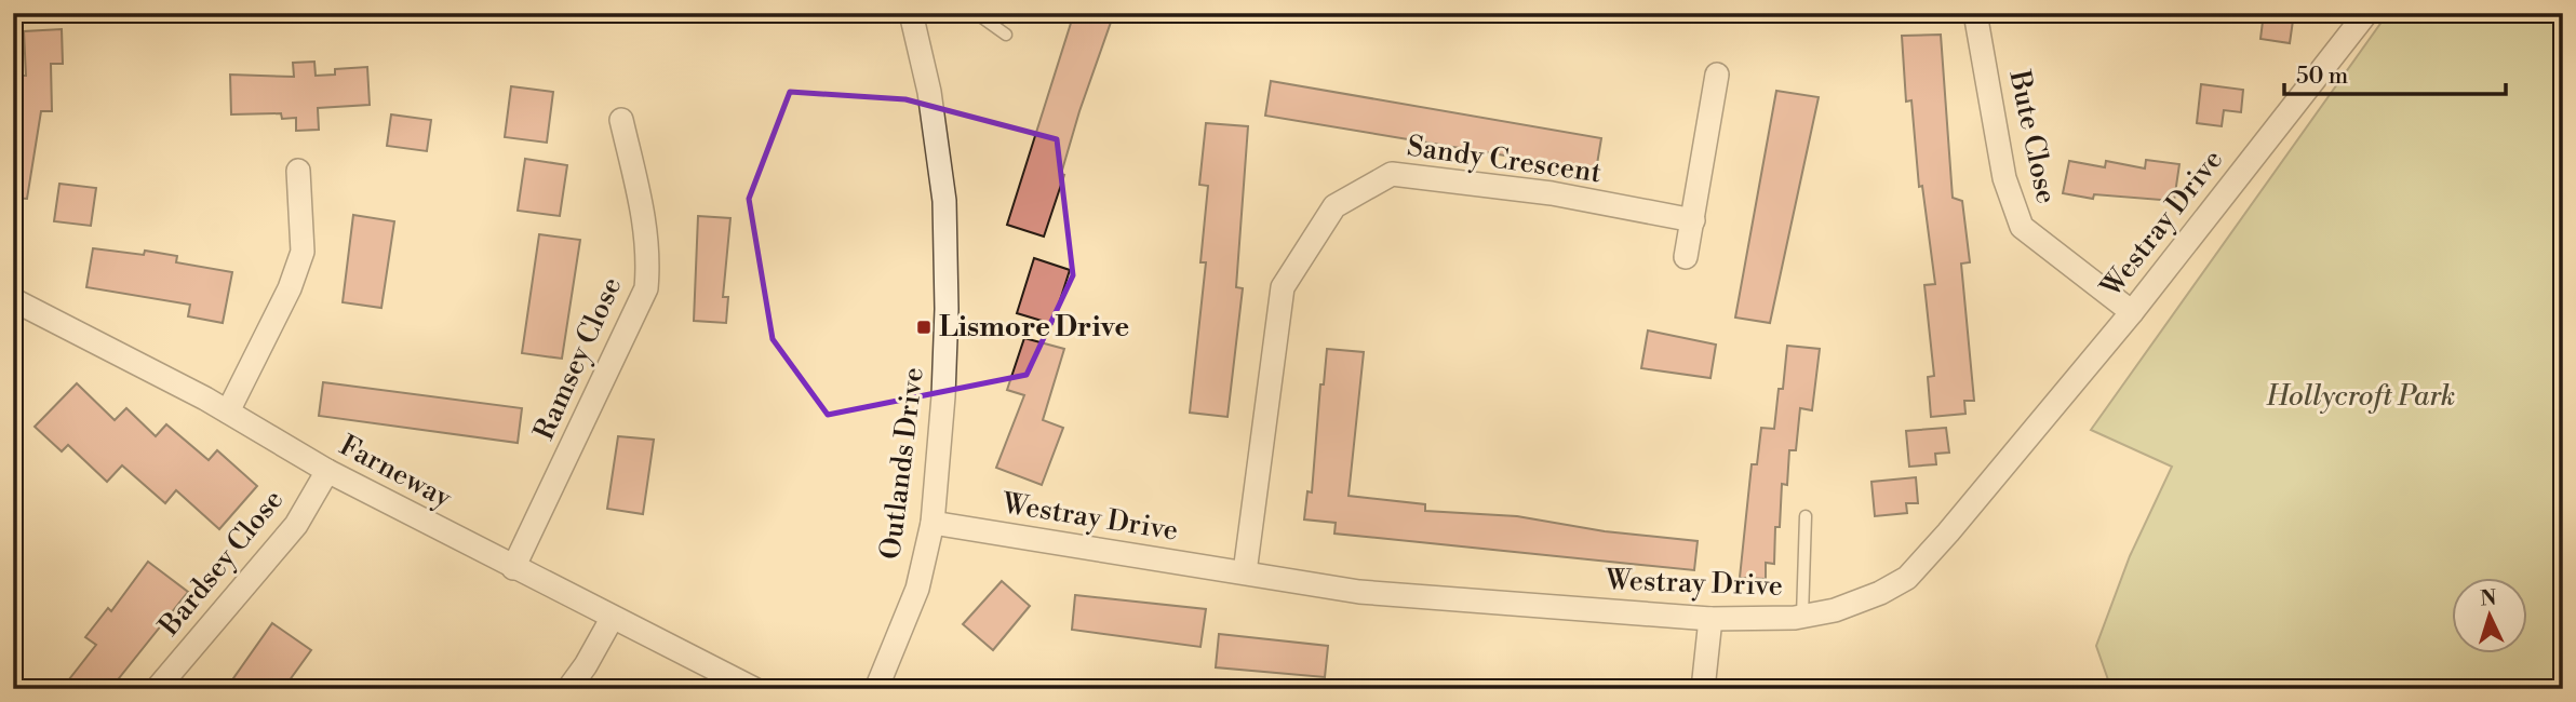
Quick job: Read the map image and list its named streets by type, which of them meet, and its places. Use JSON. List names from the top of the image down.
{
  "streets": {
    "street": [
      "Bute Close",
      "Sandy Crescent",
      "Westray Drive",
      "Ramsey Close",
      "Outlands Drive",
      "Farneway",
      "Bardsey Close"
    ]
  },
  "crossings": [
    ["Bute Close", "Westray Drive"],
    ["Sandy Crescent", "Westray Drive"],
    ["Westray Drive", "Outlands Drive"],
    ["Ramsey Close", "Farneway"],
    ["Farneway", "Bardsey Close"]
  ],
  "parks": ["Hollycroft Park"],
  "places": {
    "transit": ["Lismore Drive"]
  },
  "scale_bar": "50 m",
  "north": "top"
}
